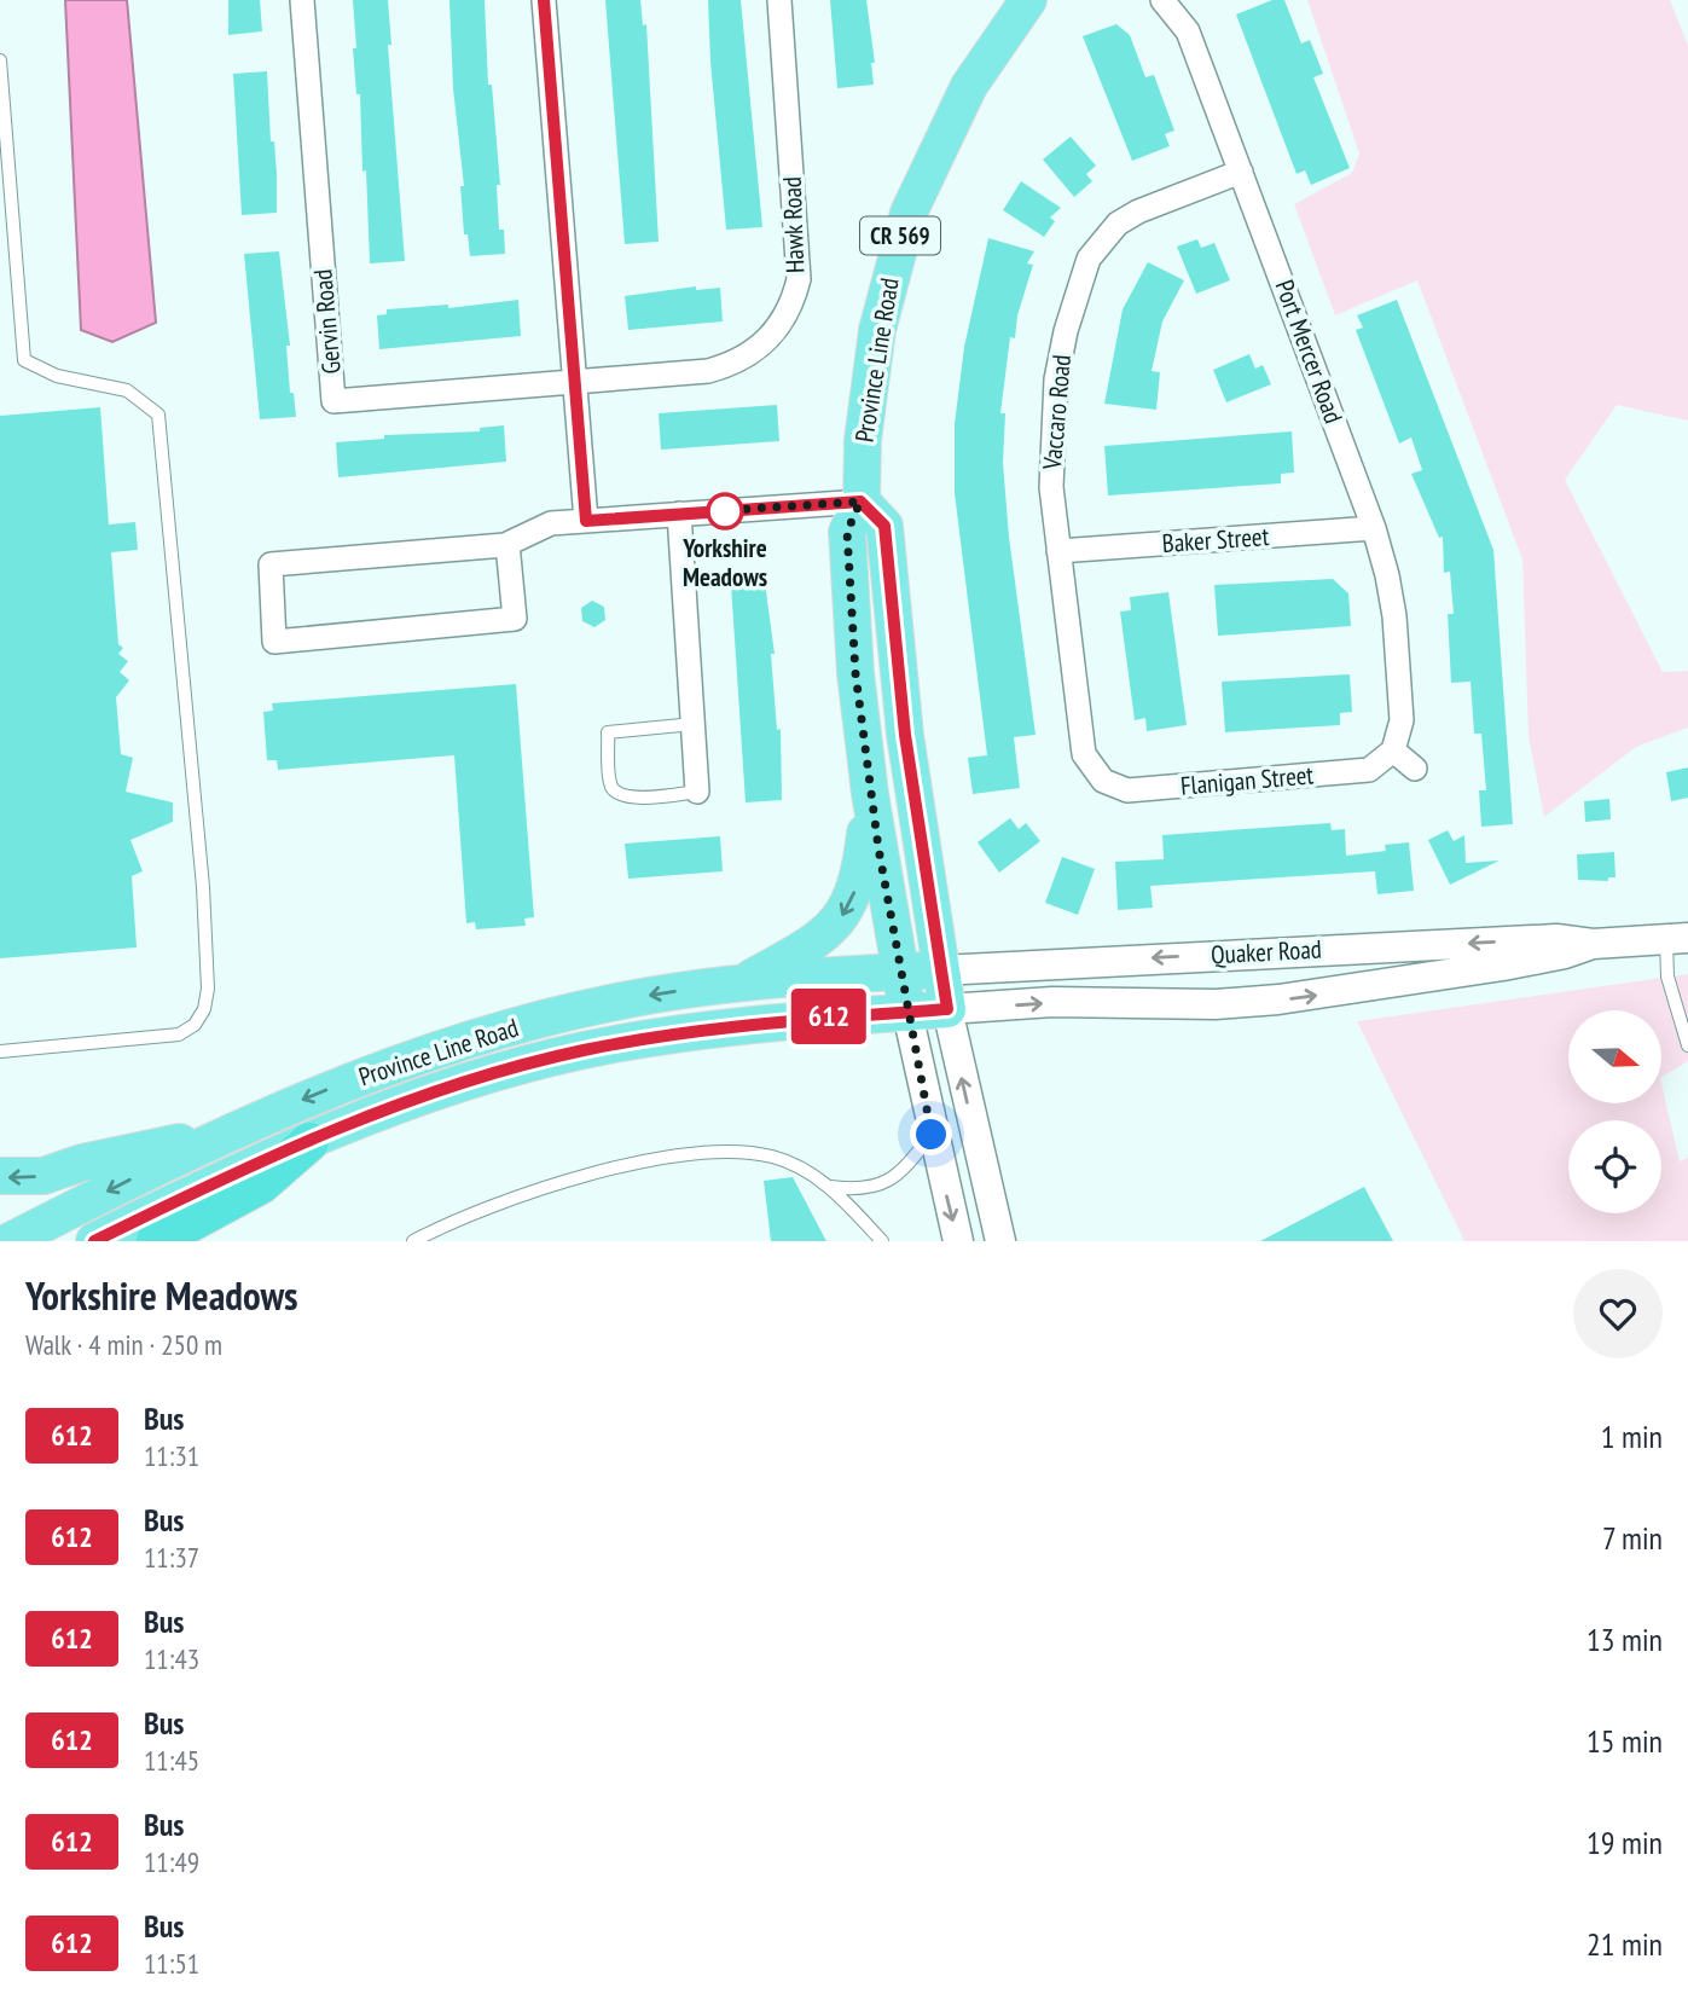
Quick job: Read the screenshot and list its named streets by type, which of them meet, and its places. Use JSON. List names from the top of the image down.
{
  "streets": {
    "main road": ["CR 569", "Province Line Road"],
    "street": [
      "Hawk Road",
      "Gervin Road",
      "Port Mercer Road",
      "Vaccaro Road",
      "Baker Street",
      "Flanigan Street",
      "Quaker Road"
    ]
  },
  "crossings": [
    ["Hawk Road", "Gervin Road"],
    ["Port Mercer Road", "Vaccaro Road"],
    ["Port Mercer Road", "Baker Street"],
    ["Port Mercer Road", "Flanigan Street"],
    ["Vaccaro Road", "Baker Street"],
    ["Vaccaro Road", "Flanigan Street"]
  ],
  "places": ["Yorkshire Meadows"],
  "lines": ["bus line 612"],
  "north": "right",
  "page": {
    "on_map": "612",
    "heading": ["Yorkshire Meadows", "Walk · 4 min · 250 m"],
    "list": [
      {
        "mark": "612",
        "name": "Bus",
        "note": "11:31",
        "value": "1 min"
      },
      {
        "mark": "612",
        "name": "Bus",
        "note": "11:37",
        "value": "7 min"
      },
      {
        "mark": "612",
        "name": "Bus",
        "note": "11:43",
        "value": "13 min"
      },
      {
        "mark": "612",
        "name": "Bus",
        "note": "11:45",
        "value": "15 min"
      },
      {
        "mark": "612",
        "name": "Bus",
        "note": "11:49",
        "value": "19 min"
      },
      {
        "mark": "612",
        "name": "Bus",
        "note": "11:51",
        "value": "21 min"
      }
    ]
  }
}
